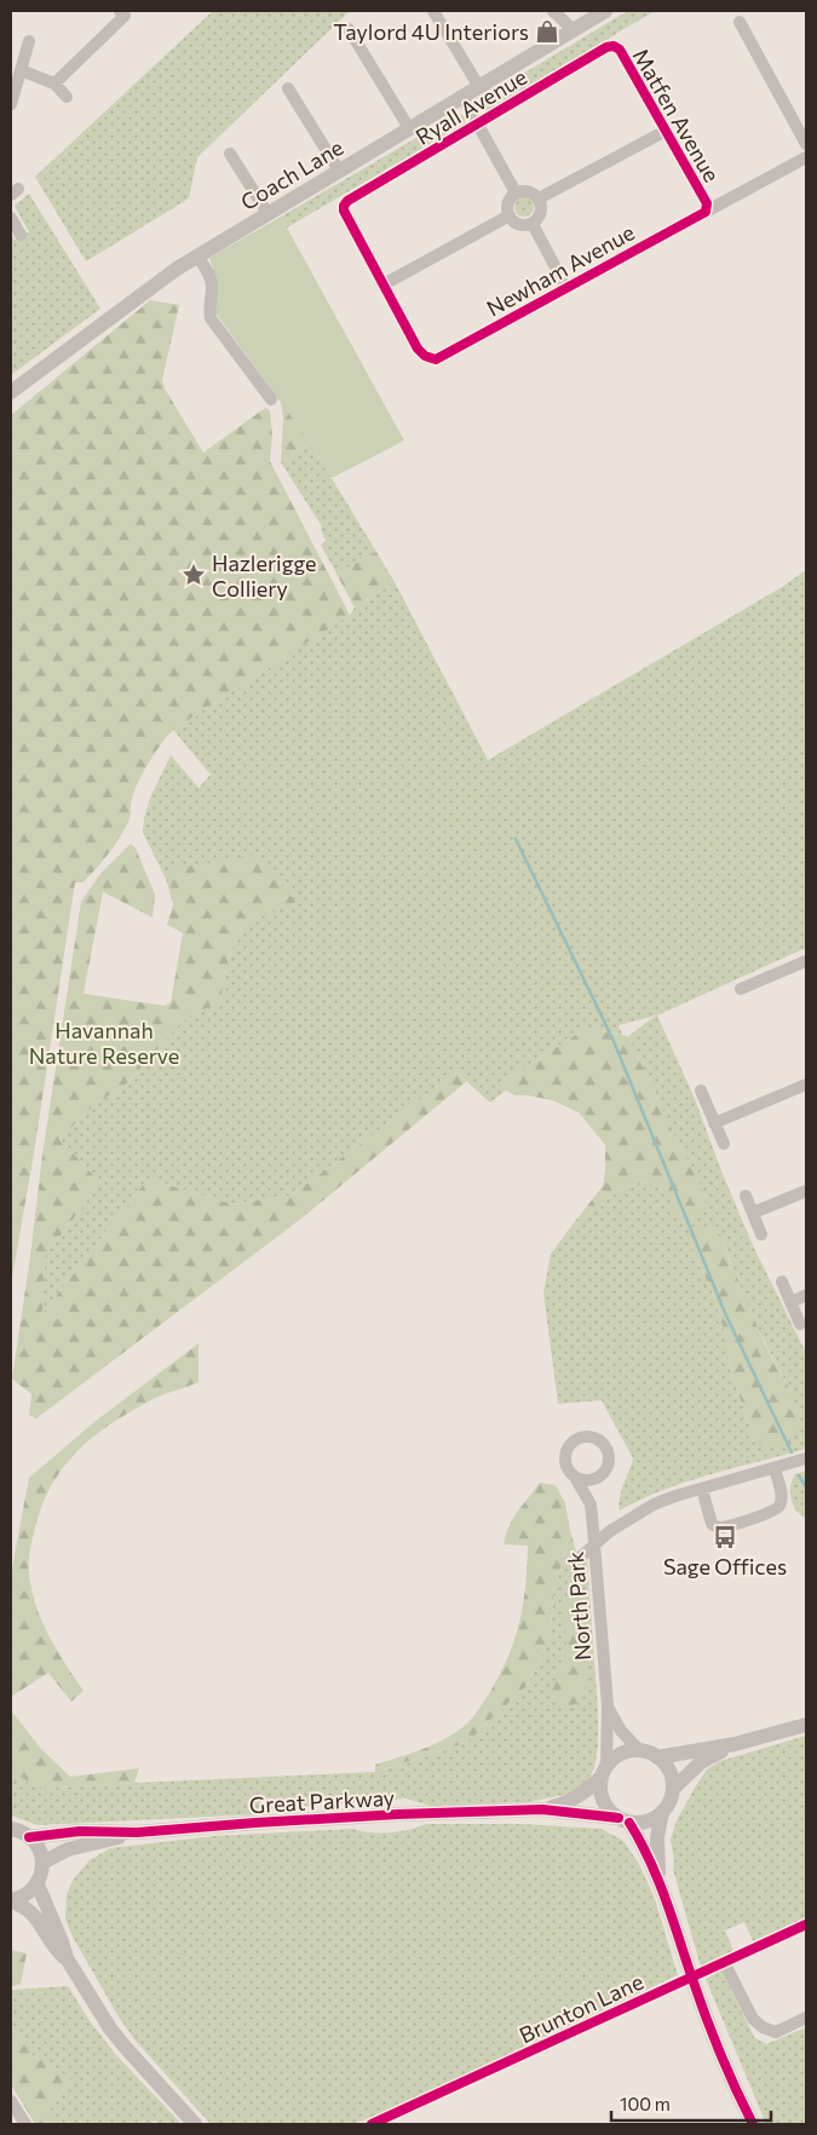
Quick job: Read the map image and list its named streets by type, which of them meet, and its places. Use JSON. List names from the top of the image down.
{
  "streets": {
    "street": [
      "Ryall Avenue",
      "Matfen Avenue",
      "Coach Lane",
      "Newham Avenue",
      "North Park",
      "Great Parkway"
    ],
    "cycle path": ["Brunton Lane"]
  },
  "crossings": [
    ["Ryall Avenue", "Matfen Avenue"],
    ["Ryall Avenue", "Newham Avenue"],
    ["Matfen Avenue", "Newham Avenue"],
    ["North Park", "Great Parkway"]
  ],
  "parks": ["Havannah Nature Reserve"],
  "places": {
    "shop": ["Taylord 4U Interiors"],
    "place": ["Hazlerigge Colliery"],
    "bus stop": ["Sage Offices"]
  },
  "scale_bar": "100 m"
}
